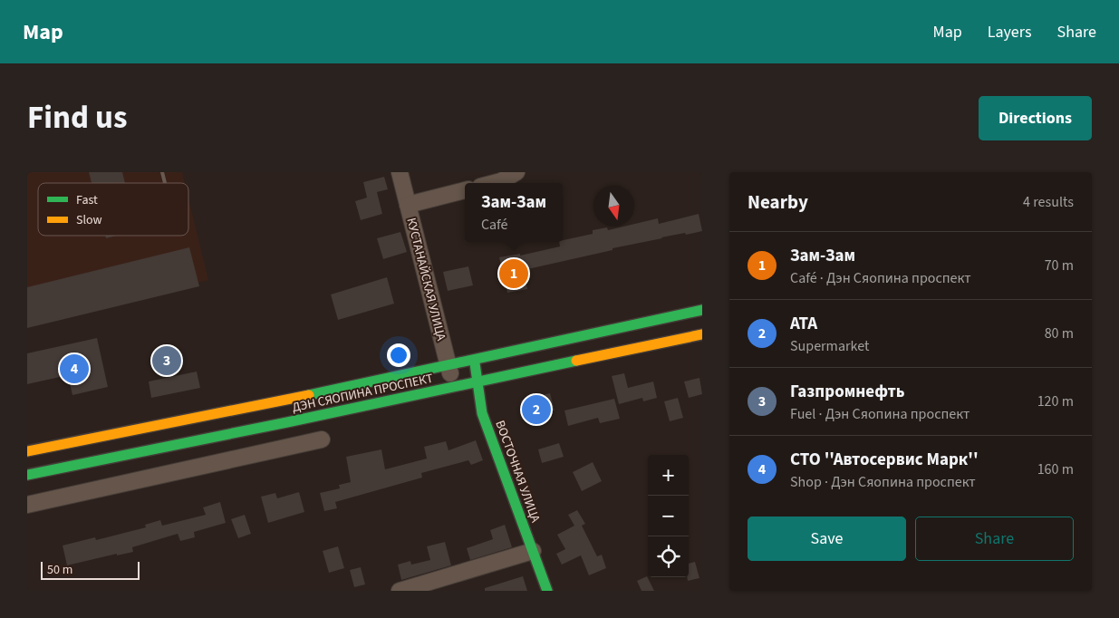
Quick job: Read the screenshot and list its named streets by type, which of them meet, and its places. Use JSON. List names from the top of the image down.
{
  "streets": {
    "main road": ["ДЭН СЯОПИНА ПРОСПЕКТ", "ВОСТОЧНАЯ УЛИЦА"],
    "street": ["КУСТАНАЙСКАЯ УЛИЦА"]
  },
  "crossings": [
    ["КУСТАНАЙСКАЯ УЛИЦА", "ДЭН СЯОПИНА ПРОСПЕКТ"],
    ["ДЭН СЯОПИНА ПРОСПЕКТ", "ВОСТОЧНАЯ УЛИЦА"]
  ],
  "legend": ["Fast", "Slow"],
  "scale_bar": "50 m",
  "north": "bottom",
  "page": {
    "header": "Map",
    "nav": ["Map", "Layers", "Share"],
    "title": "Find us",
    "buttons": [
      "Directions",
      ["Save", "Share"]
    ],
    "heading": ["Nearby", "4 results"],
    "popup": ["Зам-Зам", "Café"],
    "list": [
      {
        "mark": "1",
        "name": "Зам-Зам",
        "note": "Café · Дэн Сяопина проспект",
        "value": "70 m"
      },
      {
        "mark": "2",
        "name": "АТА",
        "note": "Supermarket",
        "value": "80 m"
      },
      {
        "mark": "3",
        "name": "Газпромнефть",
        "note": "Fuel · Дэн Сяопина проспект",
        "value": "120 m"
      },
      {
        "mark": "4",
        "name": "СТО ''Автосервис Марк''",
        "note": "Shop · Дэн Сяопина проспект",
        "value": "160 m"
      }
    ],
    "pins": [
      "1",
      "3",
      "4",
      "2"
    ],
    "map_buttons": ["+", "−"],
    "scale": "50 m"
  }
}
